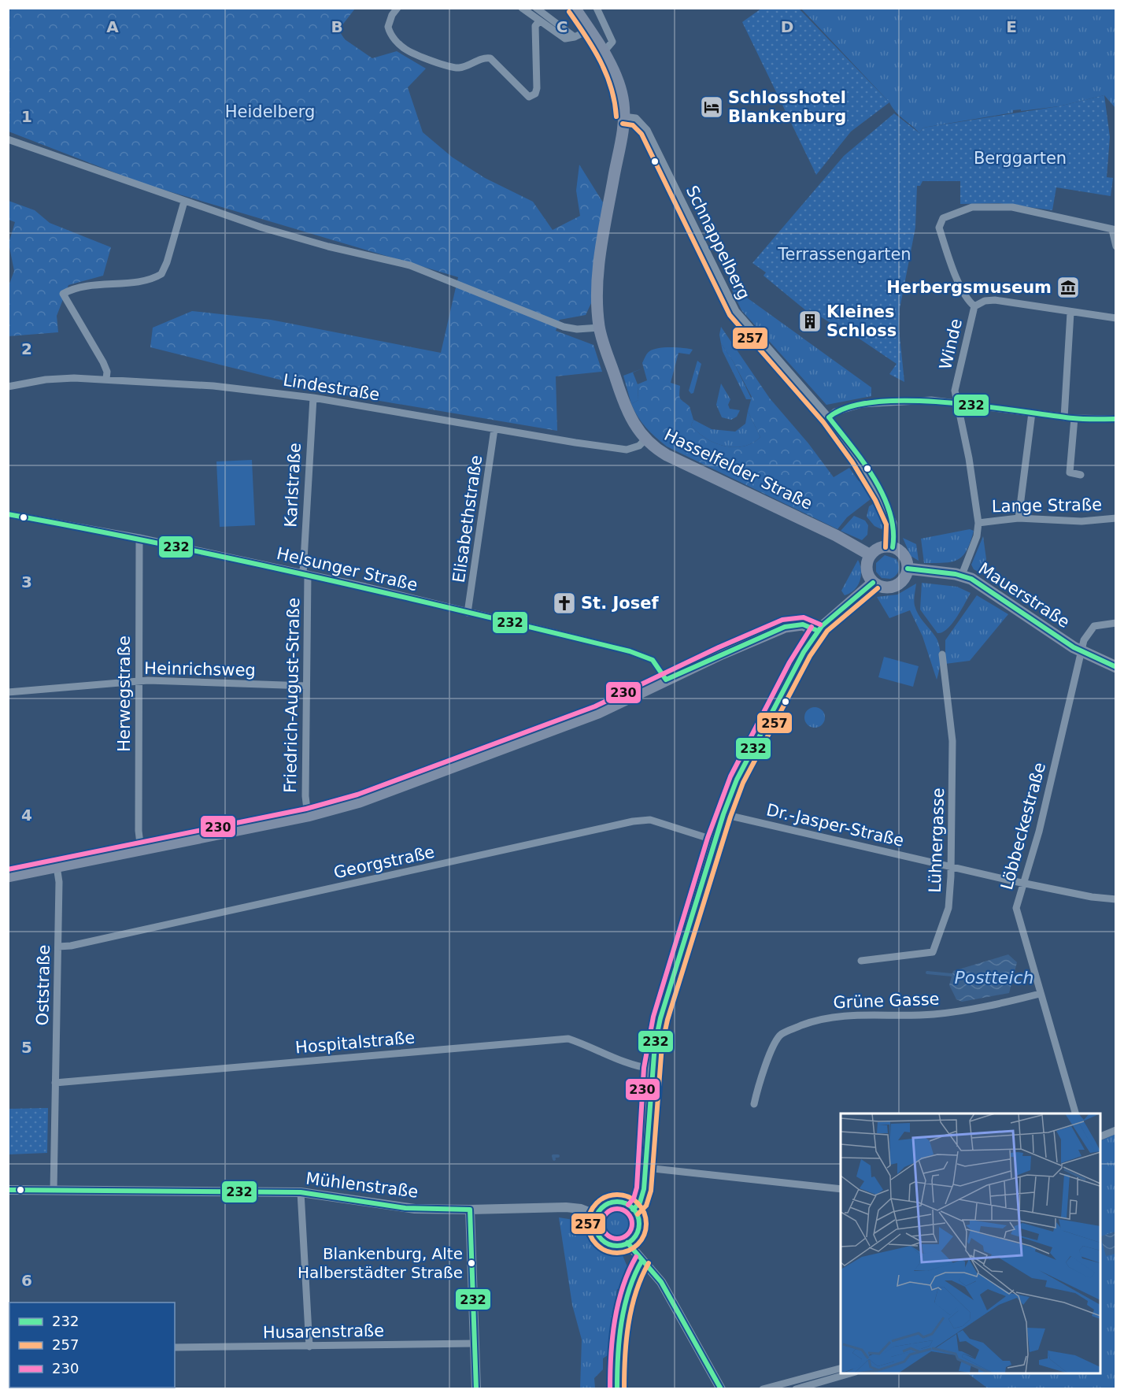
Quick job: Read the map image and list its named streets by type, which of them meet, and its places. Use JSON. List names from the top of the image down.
{
  "streets": {
    "main road": ["Hasselfelder Straße", "Mauerstraße"],
    "street": [
      "Schnappelberg",
      "Winde",
      "Lindestraße",
      "Karlstraße",
      "Lange Straße",
      "Elisabethstraße",
      "Helsunger Straße",
      "Heinrichsweg",
      "Herwegstraße",
      "Friedrich-August-Straße",
      "Dr.-Jasper-Straße",
      "Löbbeckestraße",
      "Lühnergasse",
      "Georgstraße",
      "Oststraße",
      "Grüne Gasse",
      "Hospitalstraße",
      "Mühlenstraße",
      "Husarenstraße"
    ]
  },
  "crossings": [
    ["Schnappelberg", "Hasselfelder Straße"],
    ["Schnappelberg", "Mauerstraße"],
    ["Winde", "Lange Straße"],
    ["Lindestraße", "Hasselfelder Straße"],
    ["Lindestraße", "Karlstraße"],
    ["Lindestraße", "Elisabethstraße"],
    ["Hasselfelder Straße", "Mauerstraße"],
    ["Karlstraße", "Helsunger Straße"],
    ["Karlstraße", "Friedrich-August-Straße"],
    ["Elisabethstraße", "Helsunger Straße"],
    ["Helsunger Straße", "Herwegstraße"],
    ["Helsunger Straße", "Friedrich-August-Straße"],
    ["Mauerstraße", "Löbbeckestraße"],
    ["Heinrichsweg", "Herwegstraße"],
    ["Heinrichsweg", "Friedrich-August-Straße"],
    ["Dr.-Jasper-Straße", "Löbbeckestraße"],
    ["Dr.-Jasper-Straße", "Lühnergasse"],
    ["Löbbeckestraße", "Grüne Gasse"],
    ["Georgstraße", "Oststraße"],
    ["Oststraße", "Hospitalstraße"],
    ["Oststraße", "Mühlenstraße"]
  ],
  "water": ["Postteich"],
  "parks": ["Heidelberg", "Berggarten", "Terrassengarten"],
  "places": {
    "hotel": ["Schlosshotel Blankenburg"],
    "museum": ["Herbergsmuseum"],
    "building": ["Kleines Schloss"],
    "church": ["St. Josef"],
    "other": ["Blankenburg, Alte Halberstädter Straße"]
  },
  "lines": ["transit line 257", "transit line 232", "transit line 230"],
  "legend": ["232", "257", "230"],
  "grid": {
    "columns": [
      "A",
      "B",
      "C",
      "D",
      "E"
    ],
    "rows": [
      "1",
      "2",
      "3",
      "4",
      "5",
      "6"
    ]
  }
}
